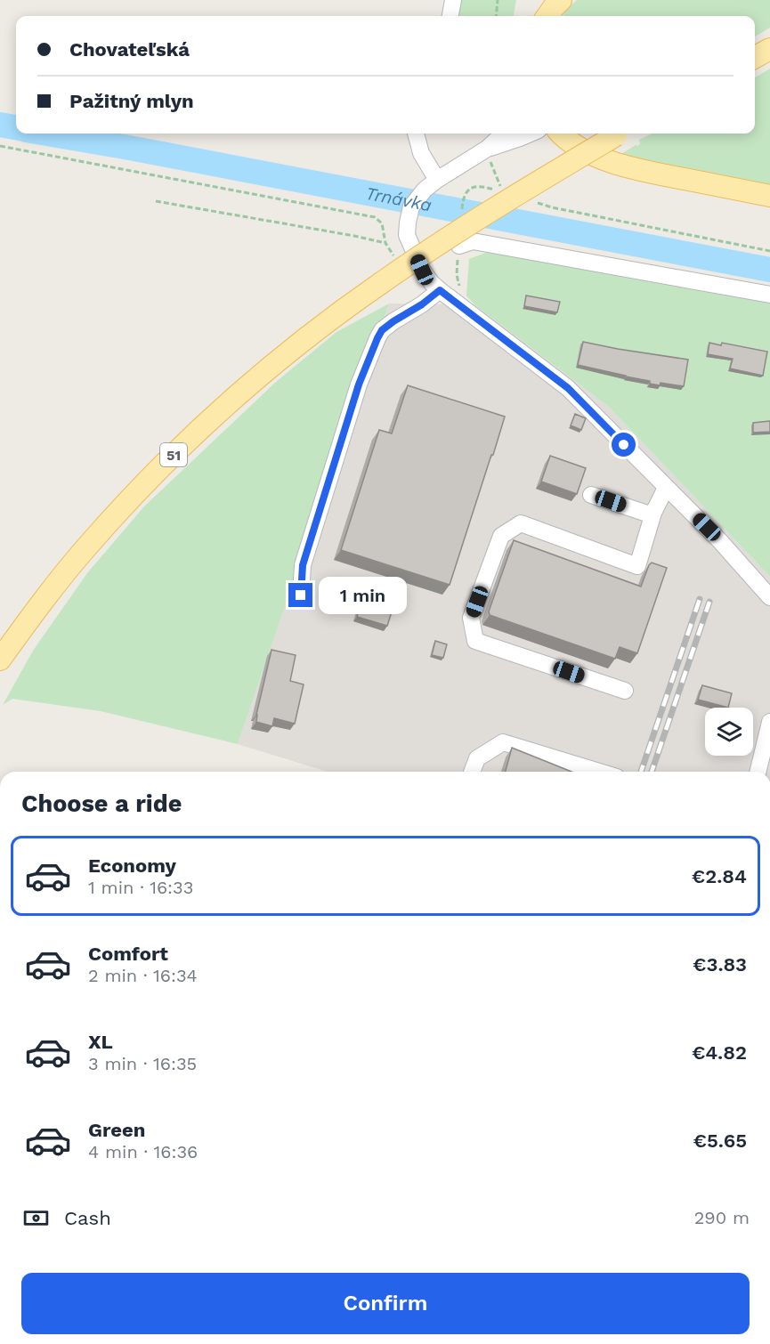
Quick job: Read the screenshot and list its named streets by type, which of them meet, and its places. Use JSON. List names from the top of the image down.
{
  "streets": {
    "main road": ["51"]
  },
  "water": ["Trnávka"],
  "page": {
    "banner": ["Chovateľská", "Pažitný mlyn"],
    "bubble": "1 min",
    "heading": "Choose a ride",
    "list": [
      {
        "name": "Economy",
        "note": "1 min · 16:33",
        "value": "€2.84"
      },
      {
        "name": "Comfort",
        "note": "2 min · 16:34",
        "value": "€3.83"
      },
      {
        "name": "XL",
        "note": "3 min · 16:35",
        "value": "€4.82"
      },
      {
        "name": "Green",
        "note": "4 min · 16:36",
        "value": "€5.65"
      }
    ],
    "pay": ["Cash", "290 m"],
    "buttons": "Confirm"
  }
}
